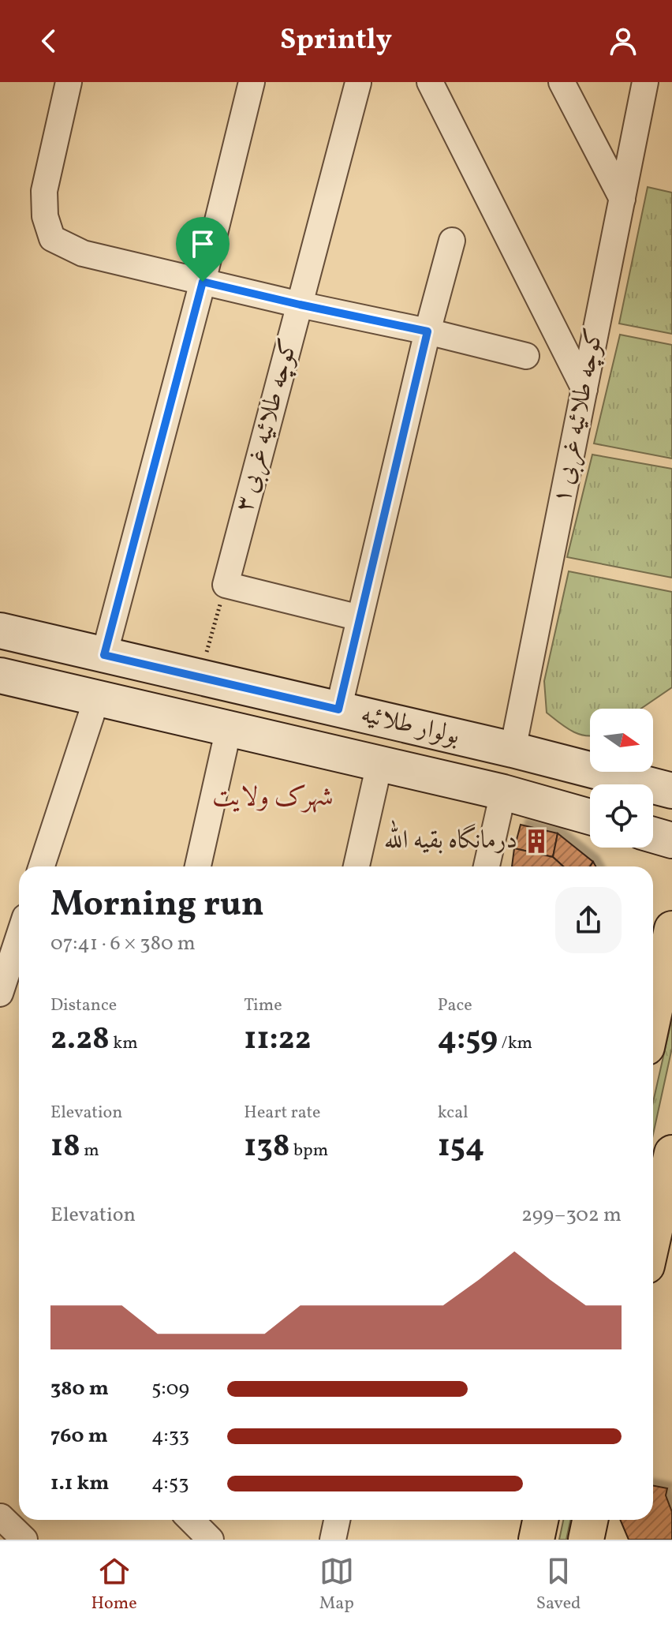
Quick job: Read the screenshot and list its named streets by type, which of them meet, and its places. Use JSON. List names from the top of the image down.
{
  "streets": {
    "main road": ["بولوار طلائیه"],
    "street": ["کوچه طلائیه غربی ۱", "کوچه طلائیه غربی ۳"]
  },
  "crossings": [
    ["کوچه طلائیه غربی ۱", "بولوار طلائیه"]
  ],
  "districts": ["شهرک ولایت"],
  "places": {
    "building": ["درمانگاه بقیه الله"]
  },
  "north": "right",
  "page": {
    "header": "Sprintly",
    "heading": ["Morning run", "07:41 · 6 × 380 m"],
    "stats": [
      ["Distance", "2.28 km"],
      ["Time", "11:22"],
      ["Pace", "4:59 /km"],
      ["Elevation", "18 m"],
      ["Heart rate", "138 bpm"],
      ["kcal", "154"]
    ],
    "chart": ["Elevation", "299–302 m"],
    "list": [
      {
        "name": "380 m",
        "note": "5:09"
      },
      {
        "name": "760 m",
        "note": "4:33"
      },
      {
        "name": "1.1 km",
        "note": "4:53"
      }
    ],
    "tabs": ["Home", "Map", "Saved"]
  }
}
